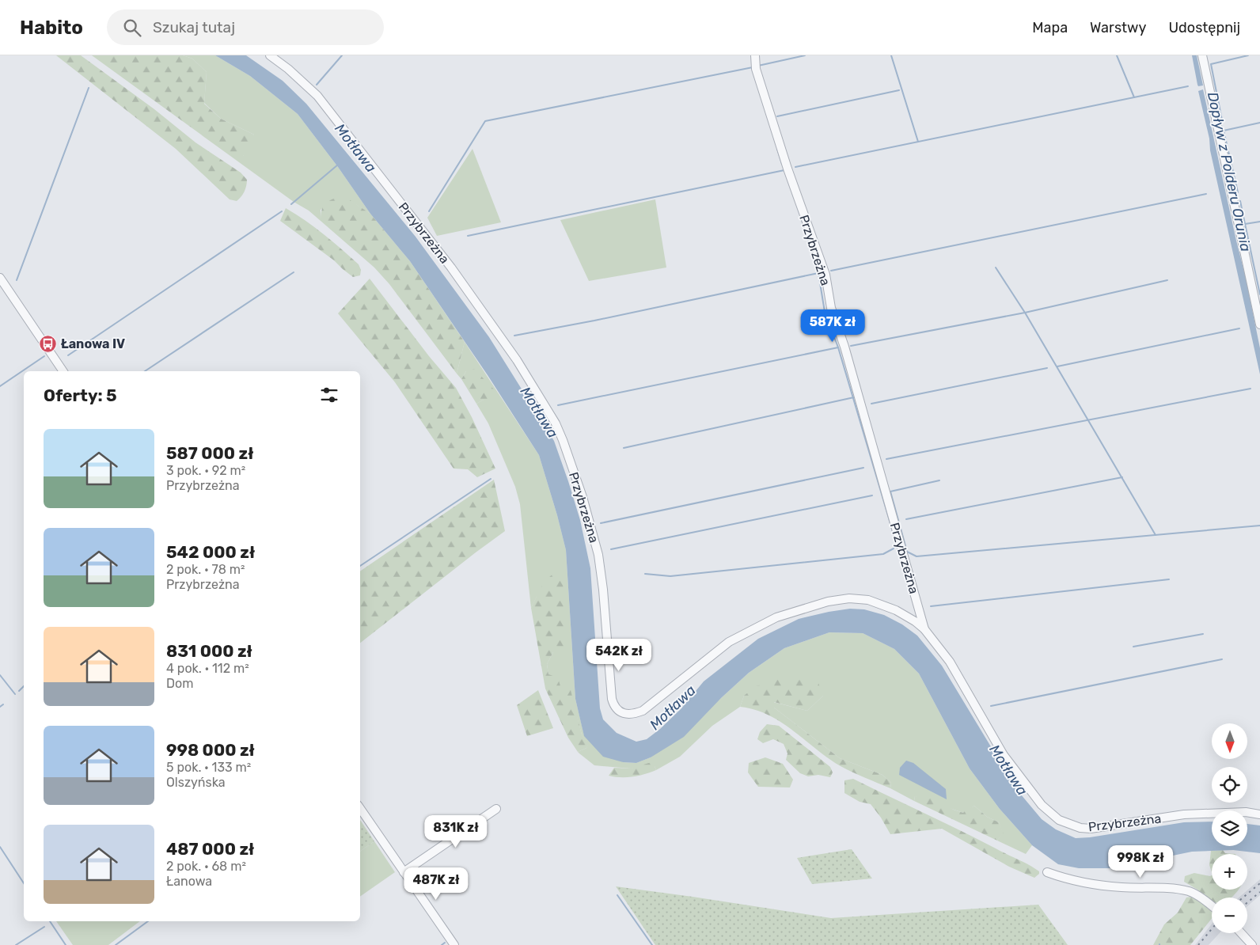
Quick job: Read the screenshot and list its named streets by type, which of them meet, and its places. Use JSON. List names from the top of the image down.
{
  "streets": {
    "street": ["Przybrzeżna"]
  },
  "water": ["Motława", "Dopływ z Polderu Orunia"],
  "places": {
    "bus stop": ["Łanowa IV"]
  },
  "north": "bottom",
  "page": {
    "header": "Habito",
    "search": "Szukaj tutaj",
    "nav": ["Mapa", "Warstwy", "Udostępnij"],
    "price": [
      "587K zł",
      "542K zł",
      "831K zł",
      "998K zł",
      "487K zł"
    ],
    "heading": "Oferty: 5",
    "list": [
      {
        "name": "587 000 zł",
        "note": "3 pok. · 92 m² · Przybrzeżna"
      },
      {
        "name": "542 000 zł",
        "note": "2 pok. · 78 m² · Przybrzeżna"
      },
      {
        "name": "831 000 zł",
        "note": "4 pok. · 112 m² · Dom"
      },
      {
        "name": "998 000 zł",
        "note": "5 pok. · 133 m² · Olszyńska"
      },
      {
        "name": "487 000 zł",
        "note": "2 pok. · 68 m² · Łanowa"
      }
    ],
    "map_buttons": ["+", "−"]
  }
}
